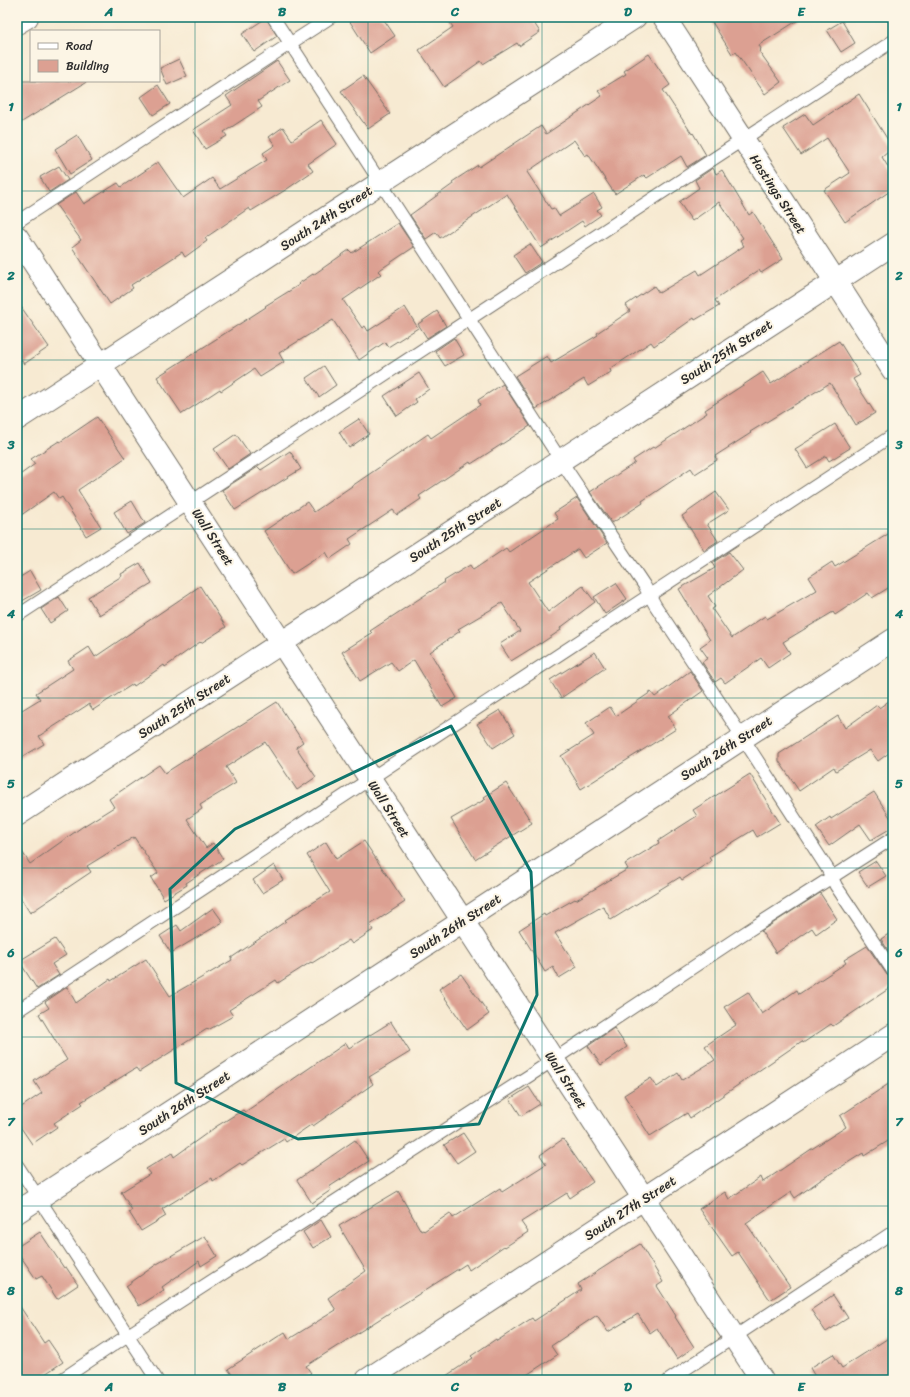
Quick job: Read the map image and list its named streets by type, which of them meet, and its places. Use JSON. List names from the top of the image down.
{
  "streets": {
    "street": [
      "Hastings Street",
      "South 24th Street",
      "South 25th Street",
      "Wall Street",
      "South 26th Street",
      "South 27th Street"
    ]
  },
  "crossings": [
    ["Hastings Street", "South 25th Street"],
    ["South 24th Street", "Wall Street"],
    ["South 25th Street", "Wall Street"],
    ["Wall Street", "South 26th Street"],
    ["Wall Street", "South 27th Street"]
  ],
  "legend": ["Road", "Building"],
  "grid": {
    "columns": [
      "A",
      "B",
      "C",
      "D",
      "E"
    ],
    "rows": [
      "1",
      "2",
      "3",
      "4",
      "5",
      "6",
      "7",
      "8"
    ]
  }
}
